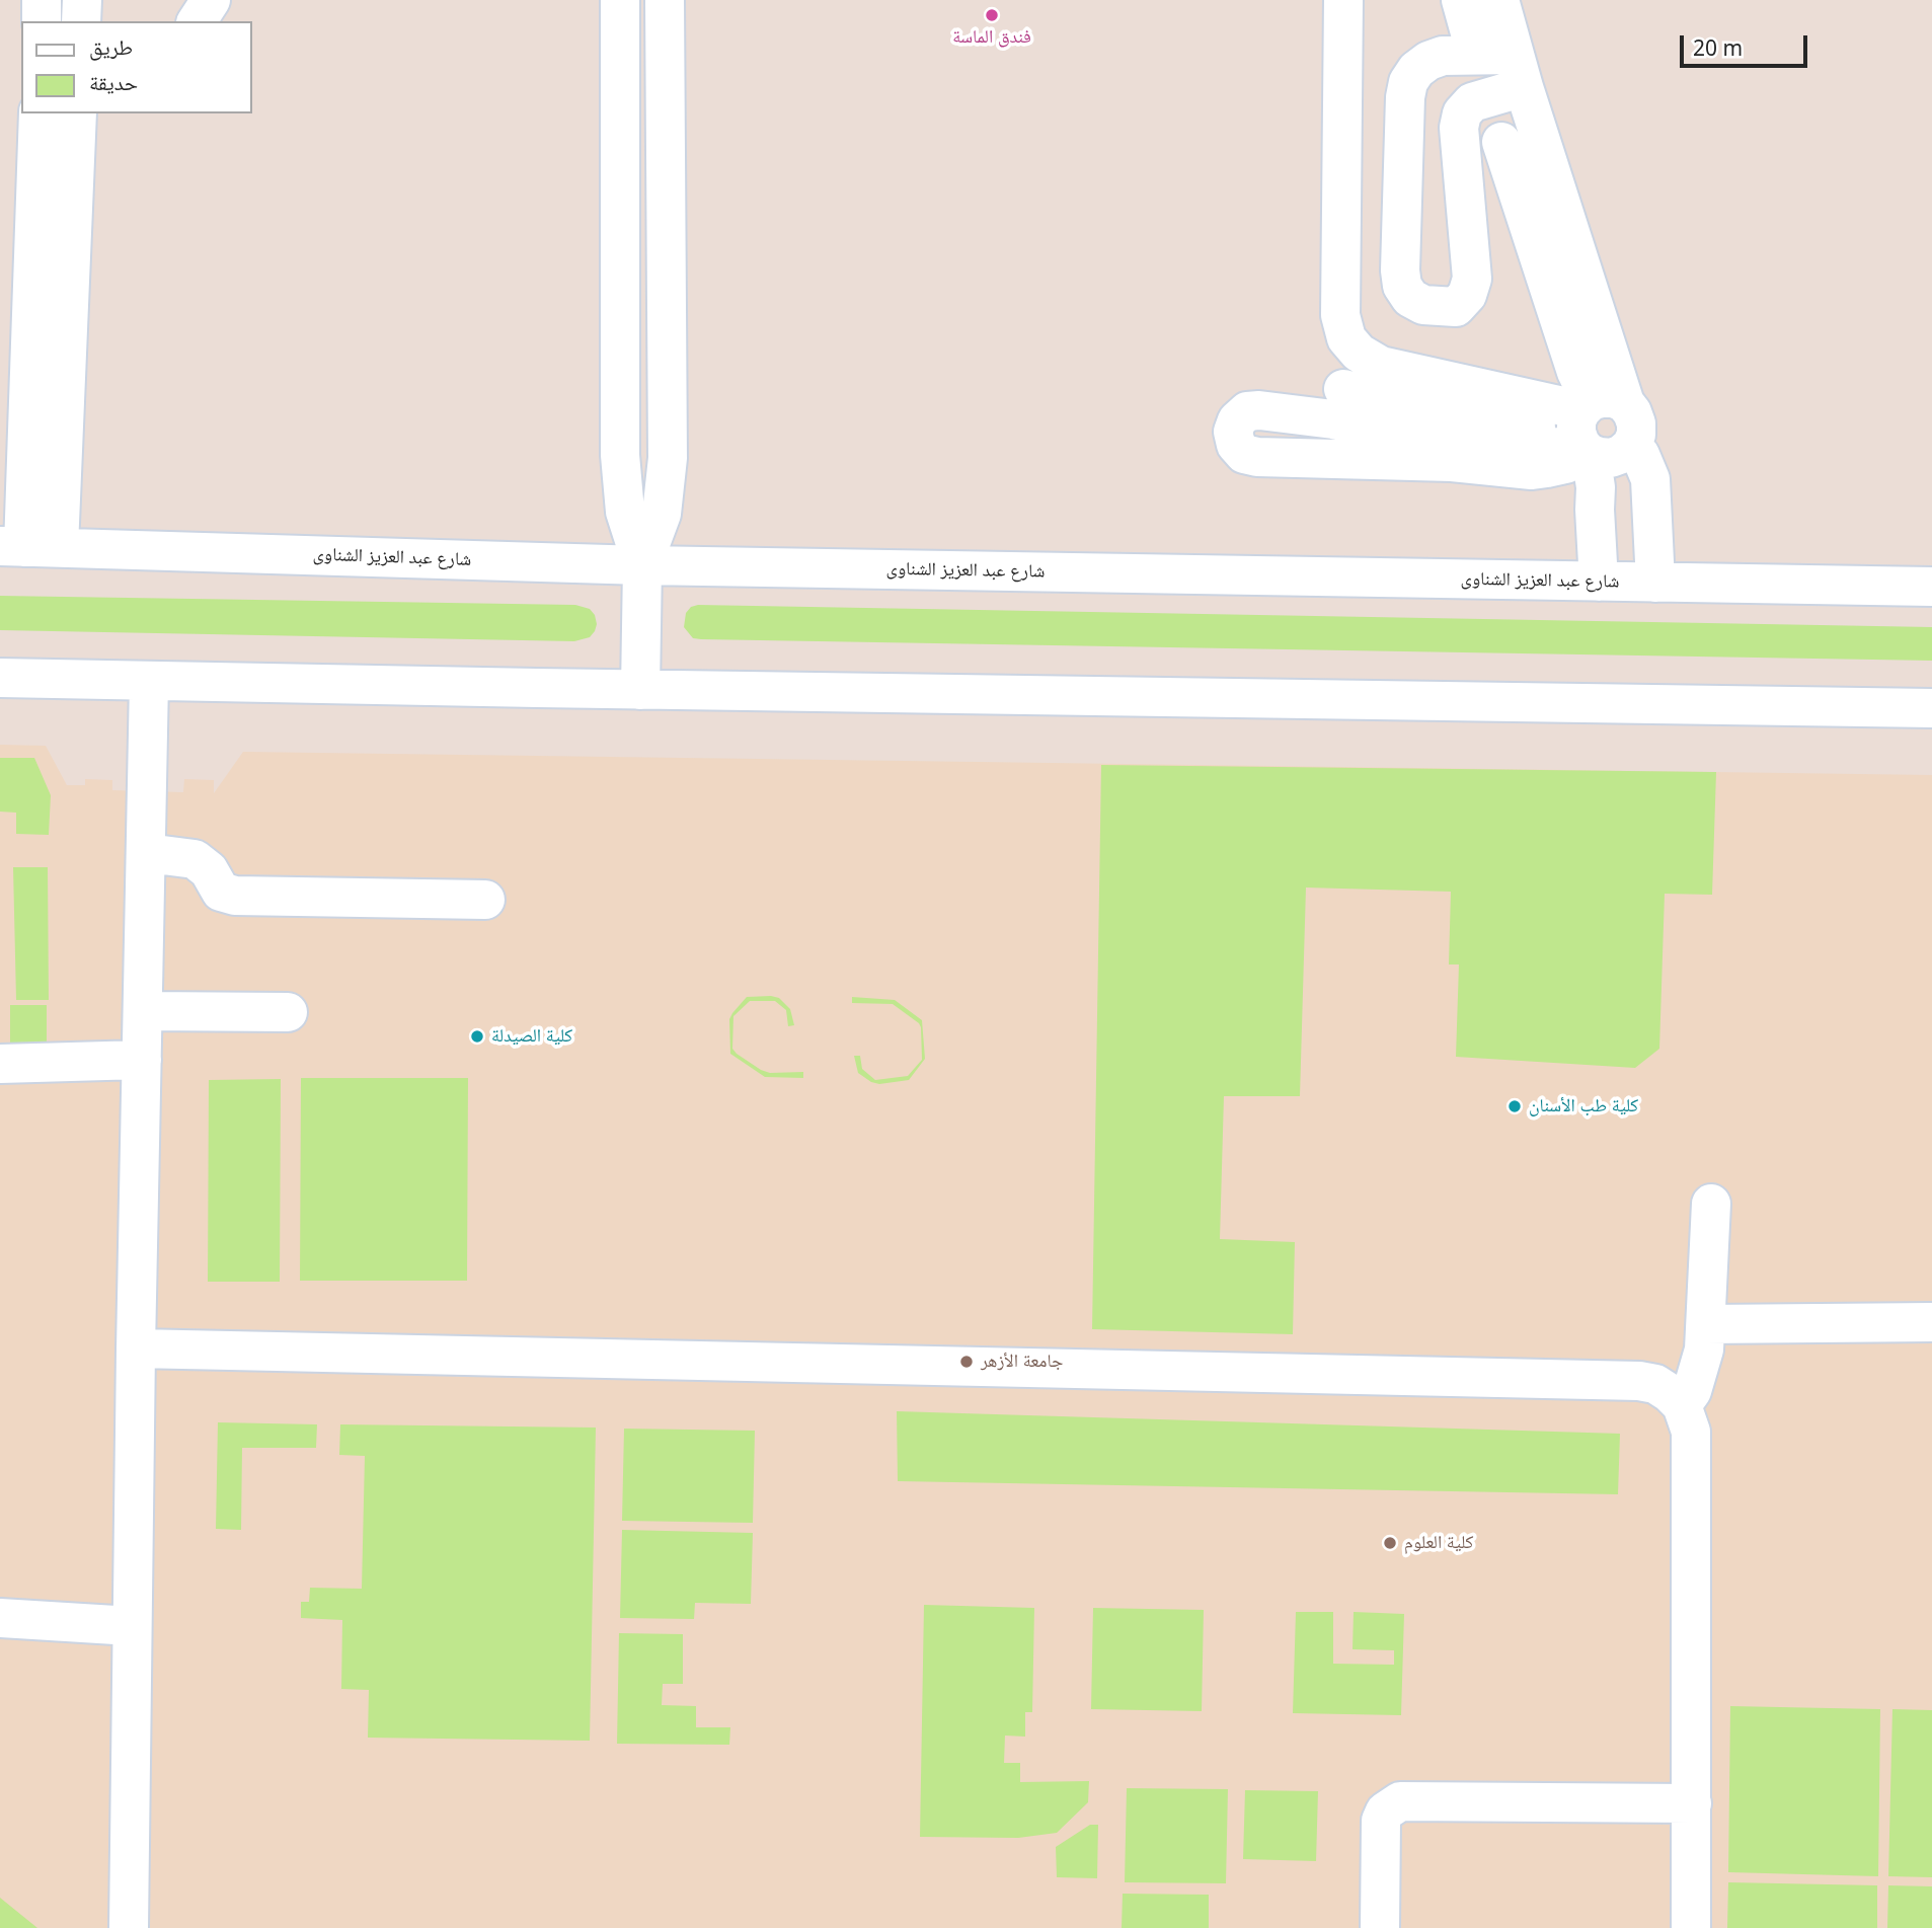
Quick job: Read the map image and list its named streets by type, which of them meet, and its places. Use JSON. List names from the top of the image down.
{
  "streets": {
    "street": ["شارع عبد العزيز الشناوى"]
  },
  "places": [
    "فندق الماسة",
    "كلية الصيدلة",
    "كلية طب الأسنان",
    "جامعة الأزهر",
    "كلية العلوم"
  ],
  "legend": ["طريق", "حديقة"],
  "scale_bar": "20 m"
}
